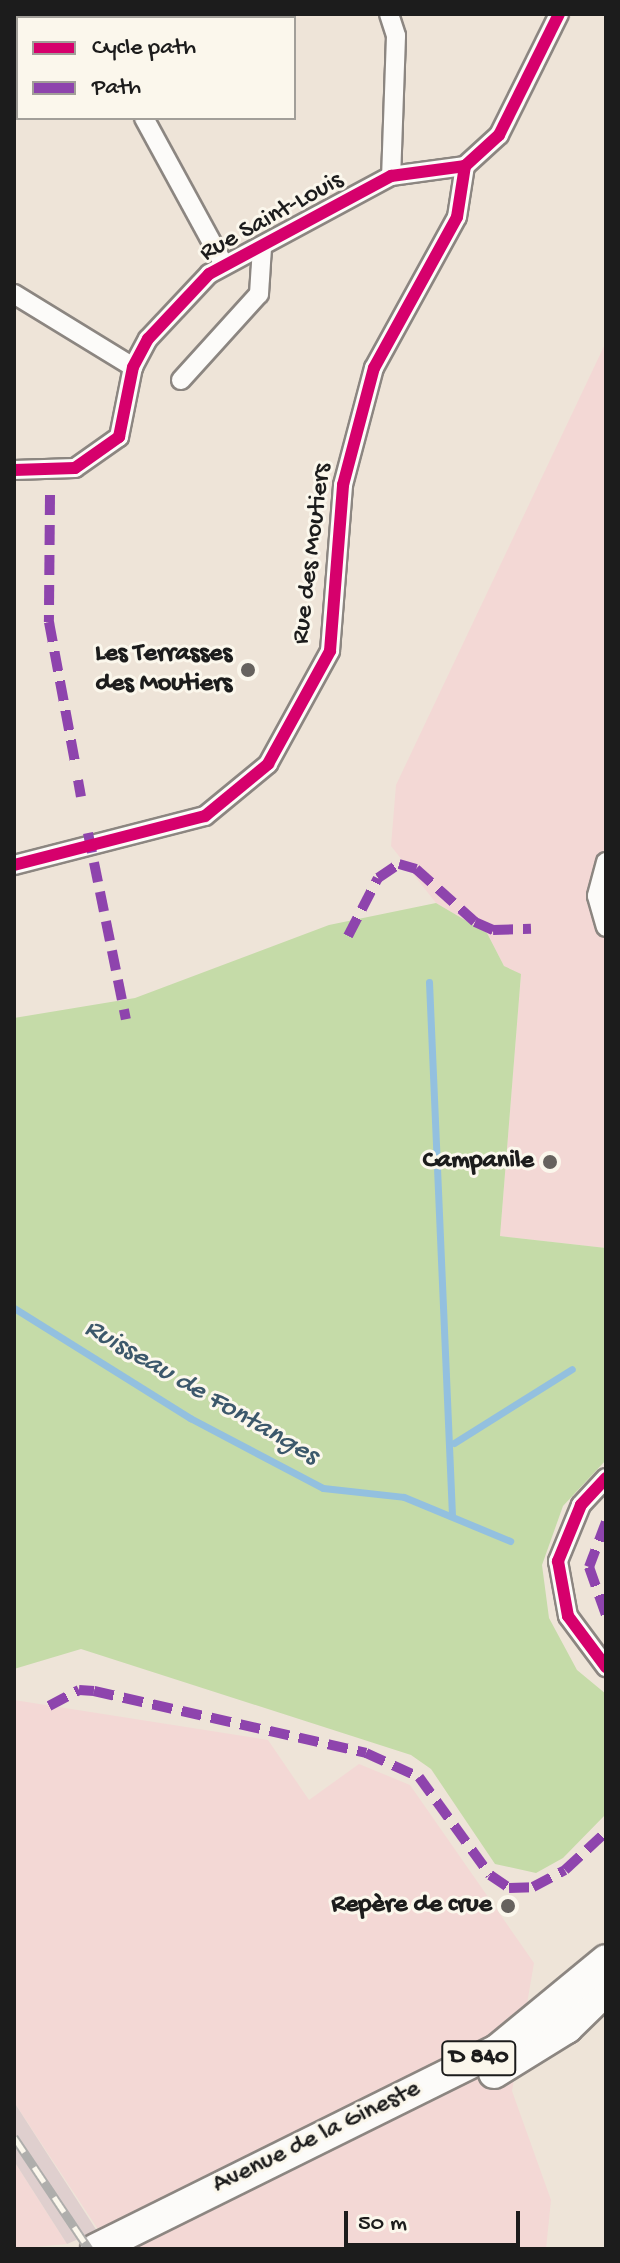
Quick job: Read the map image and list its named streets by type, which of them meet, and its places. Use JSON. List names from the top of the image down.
{
  "streets": {
    "main road": ["D 840", "Avenue de la Gineste"],
    "street": ["Rue Saint-Louis", "Rue des Moutiers"]
  },
  "crossings": [
    ["Rue Saint-Louis", "Rue des Moutiers"]
  ],
  "water": ["Ruisseau de Fontanges"],
  "places": ["Les Terrasses des Moutiers", "Campanile", "Repère de crue"],
  "legend": ["Cycle path", "Path"],
  "scale_bar": "50 m"
}
